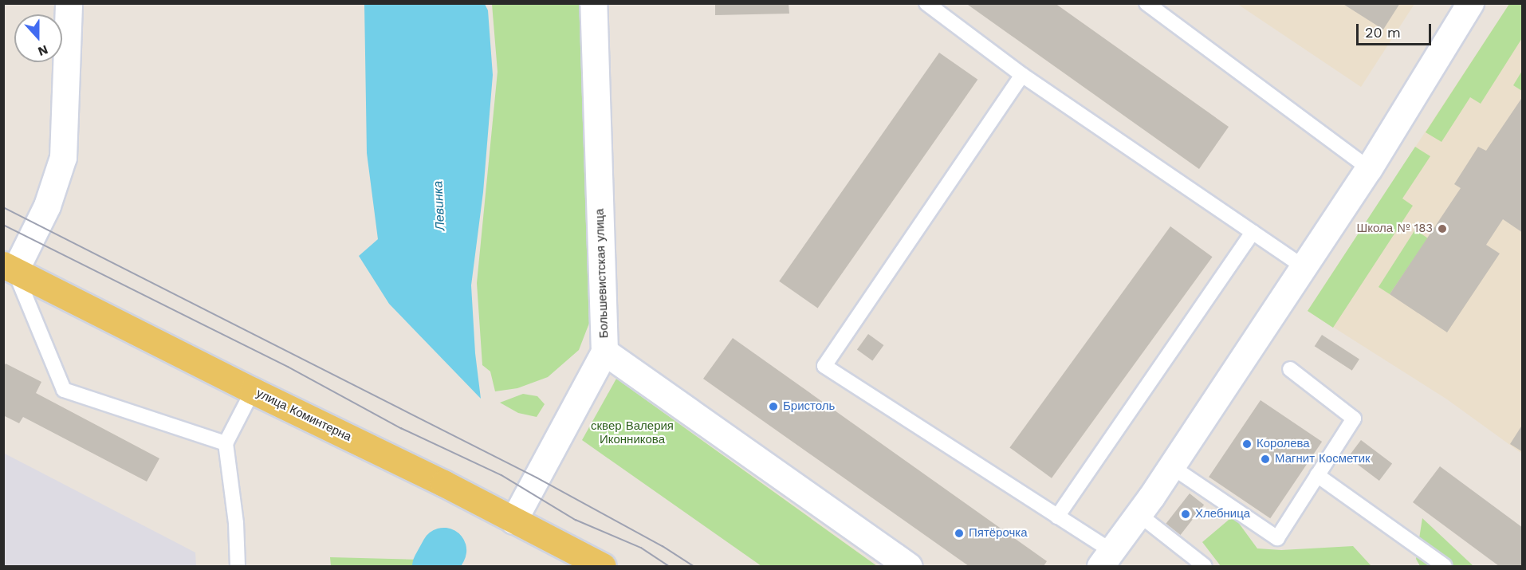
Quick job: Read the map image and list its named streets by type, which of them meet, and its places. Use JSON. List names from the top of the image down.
{
  "streets": {
    "main road": ["улица Коминтерна"],
    "street": ["Большевистская улица"]
  },
  "crossings": [
    ["Большевистская улица", "улица Коминтерна"]
  ],
  "water": ["Левинка"],
  "parks": ["сквер Валерия Иконникова"],
  "places": [
    "Школа № 183",
    "Бристоль",
    "Королева",
    "Магнит Косметик",
    "Хлебница",
    "Пятёрочка"
  ],
  "scale_bar": "20 m",
  "north": "bottom"
}
